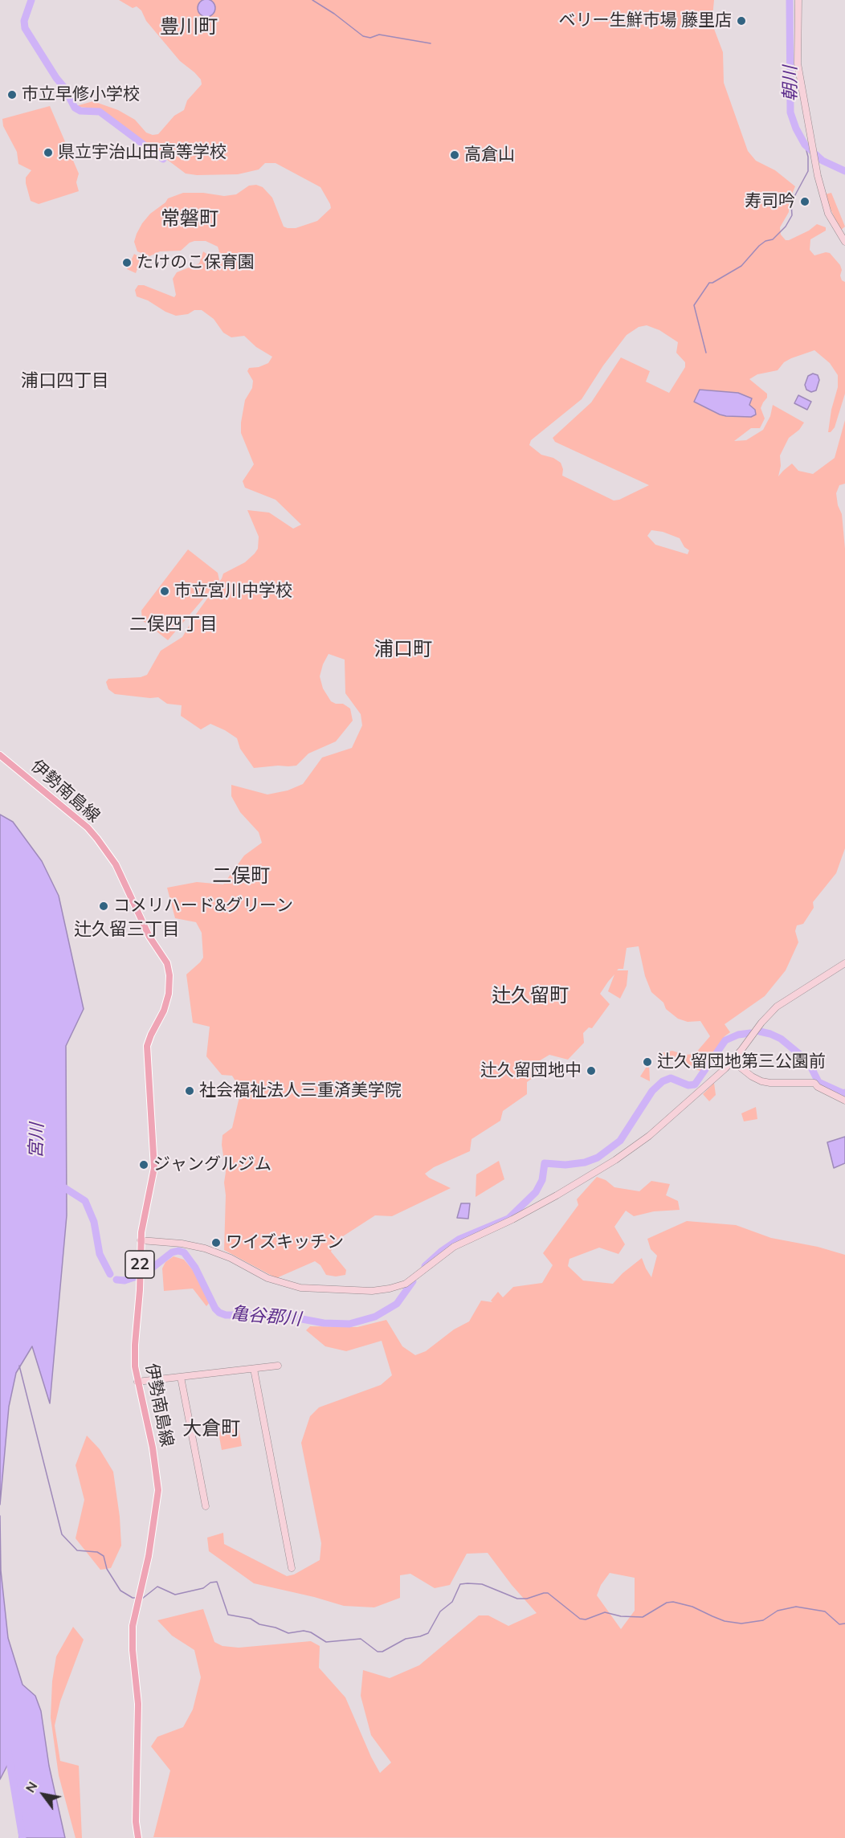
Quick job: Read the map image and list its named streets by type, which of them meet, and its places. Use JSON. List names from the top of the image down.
{
  "streets": {
    "main road": ["伊勢南島線", "22"]
  },
  "districts": [
    "豊川町",
    "常磐町",
    "浦口四丁目",
    "二俣四丁目",
    "浦口町",
    "二俣町",
    "辻久留三丁目",
    "辻久留町",
    "大倉町"
  ],
  "water": ["朝川", "宮川", "亀谷郡川"],
  "places": [
    "ベリー生鮮市場 藤里店",
    "市立早修小学校",
    "県立宇治山田高等学校",
    "高倉山",
    "寿司吟",
    "たけのこ保育園",
    "市立宮川中学校",
    "コメリハード&グリーン",
    "辻久留団地第三公園前",
    "辻久留団地中",
    "社会福祉法人三重済美学院",
    "ジャングルジム",
    "ワイズキッチン"
  ],
  "north": "top left"
}
